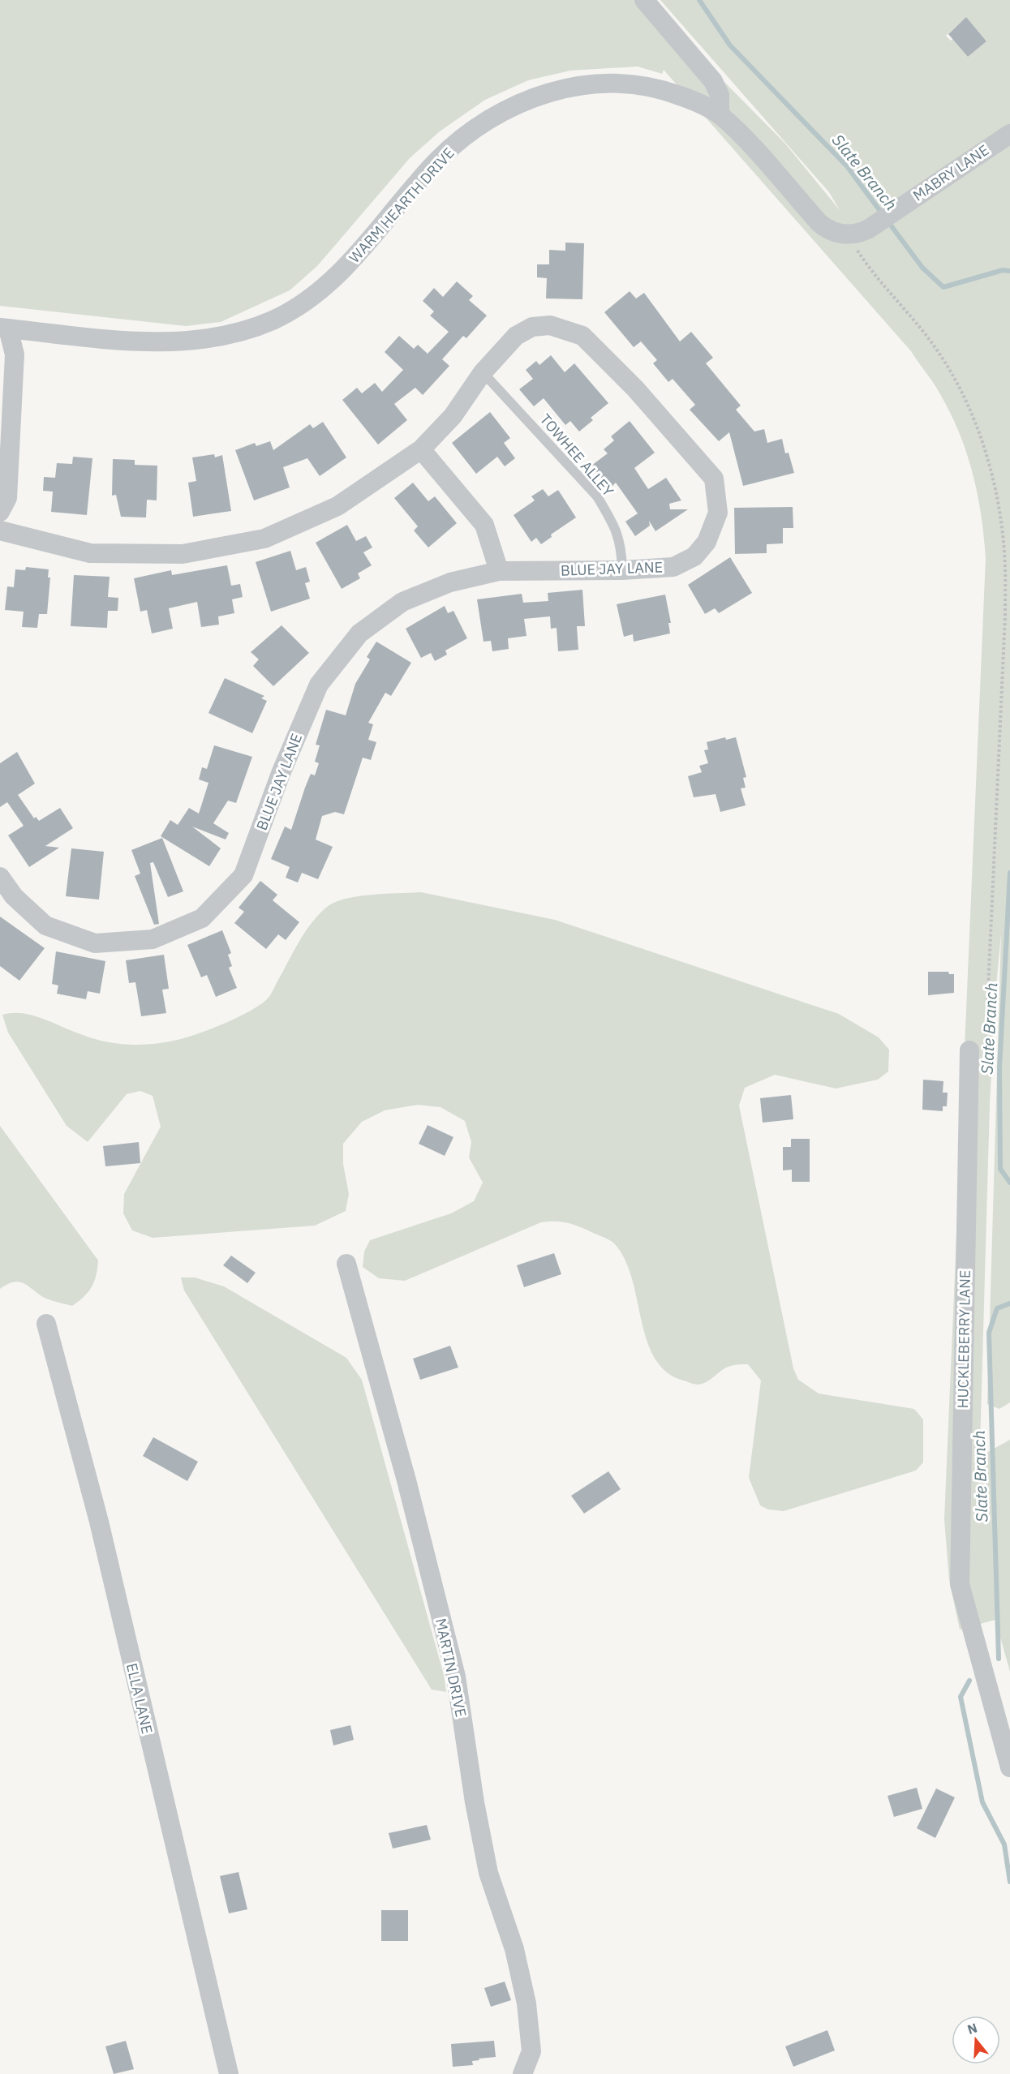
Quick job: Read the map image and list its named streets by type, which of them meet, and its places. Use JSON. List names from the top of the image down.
{
  "streets": {
    "street": [
      "MABRY LANE",
      "WARM HEARTH DRIVE",
      "BLUE JAY LANE",
      "HUCKLEBERRY LANE",
      "MARTIN DRIVE",
      "ELLA LANE"
    ],
    "lane": ["TOWHEE ALLEY"]
  },
  "crossings": [
    ["MABRY LANE", "WARM HEARTH DRIVE"],
    ["TOWHEE ALLEY", "BLUE JAY LANE"]
  ],
  "water": ["Slate Branch"],
  "north": "top"
}
